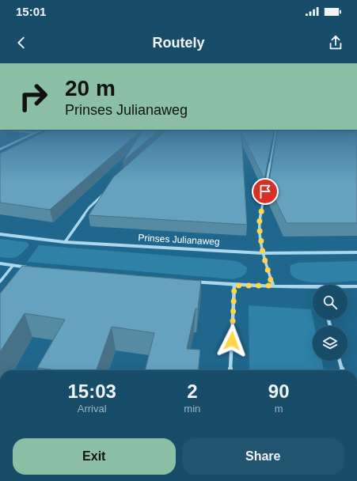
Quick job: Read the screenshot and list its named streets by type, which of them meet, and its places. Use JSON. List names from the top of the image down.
{
  "streets": {
    "street": ["Prinses Julianaweg"]
  },
  "page": {
    "status": "15:01",
    "header": "Routely",
    "turn": ["20 m", "Prinses Julianaweg"],
    "eta": [
      "15:03",
      "Arrival",
      "2",
      "min",
      "90",
      "m"
    ],
    "buttons": ["Exit", "Share"]
  }
}
